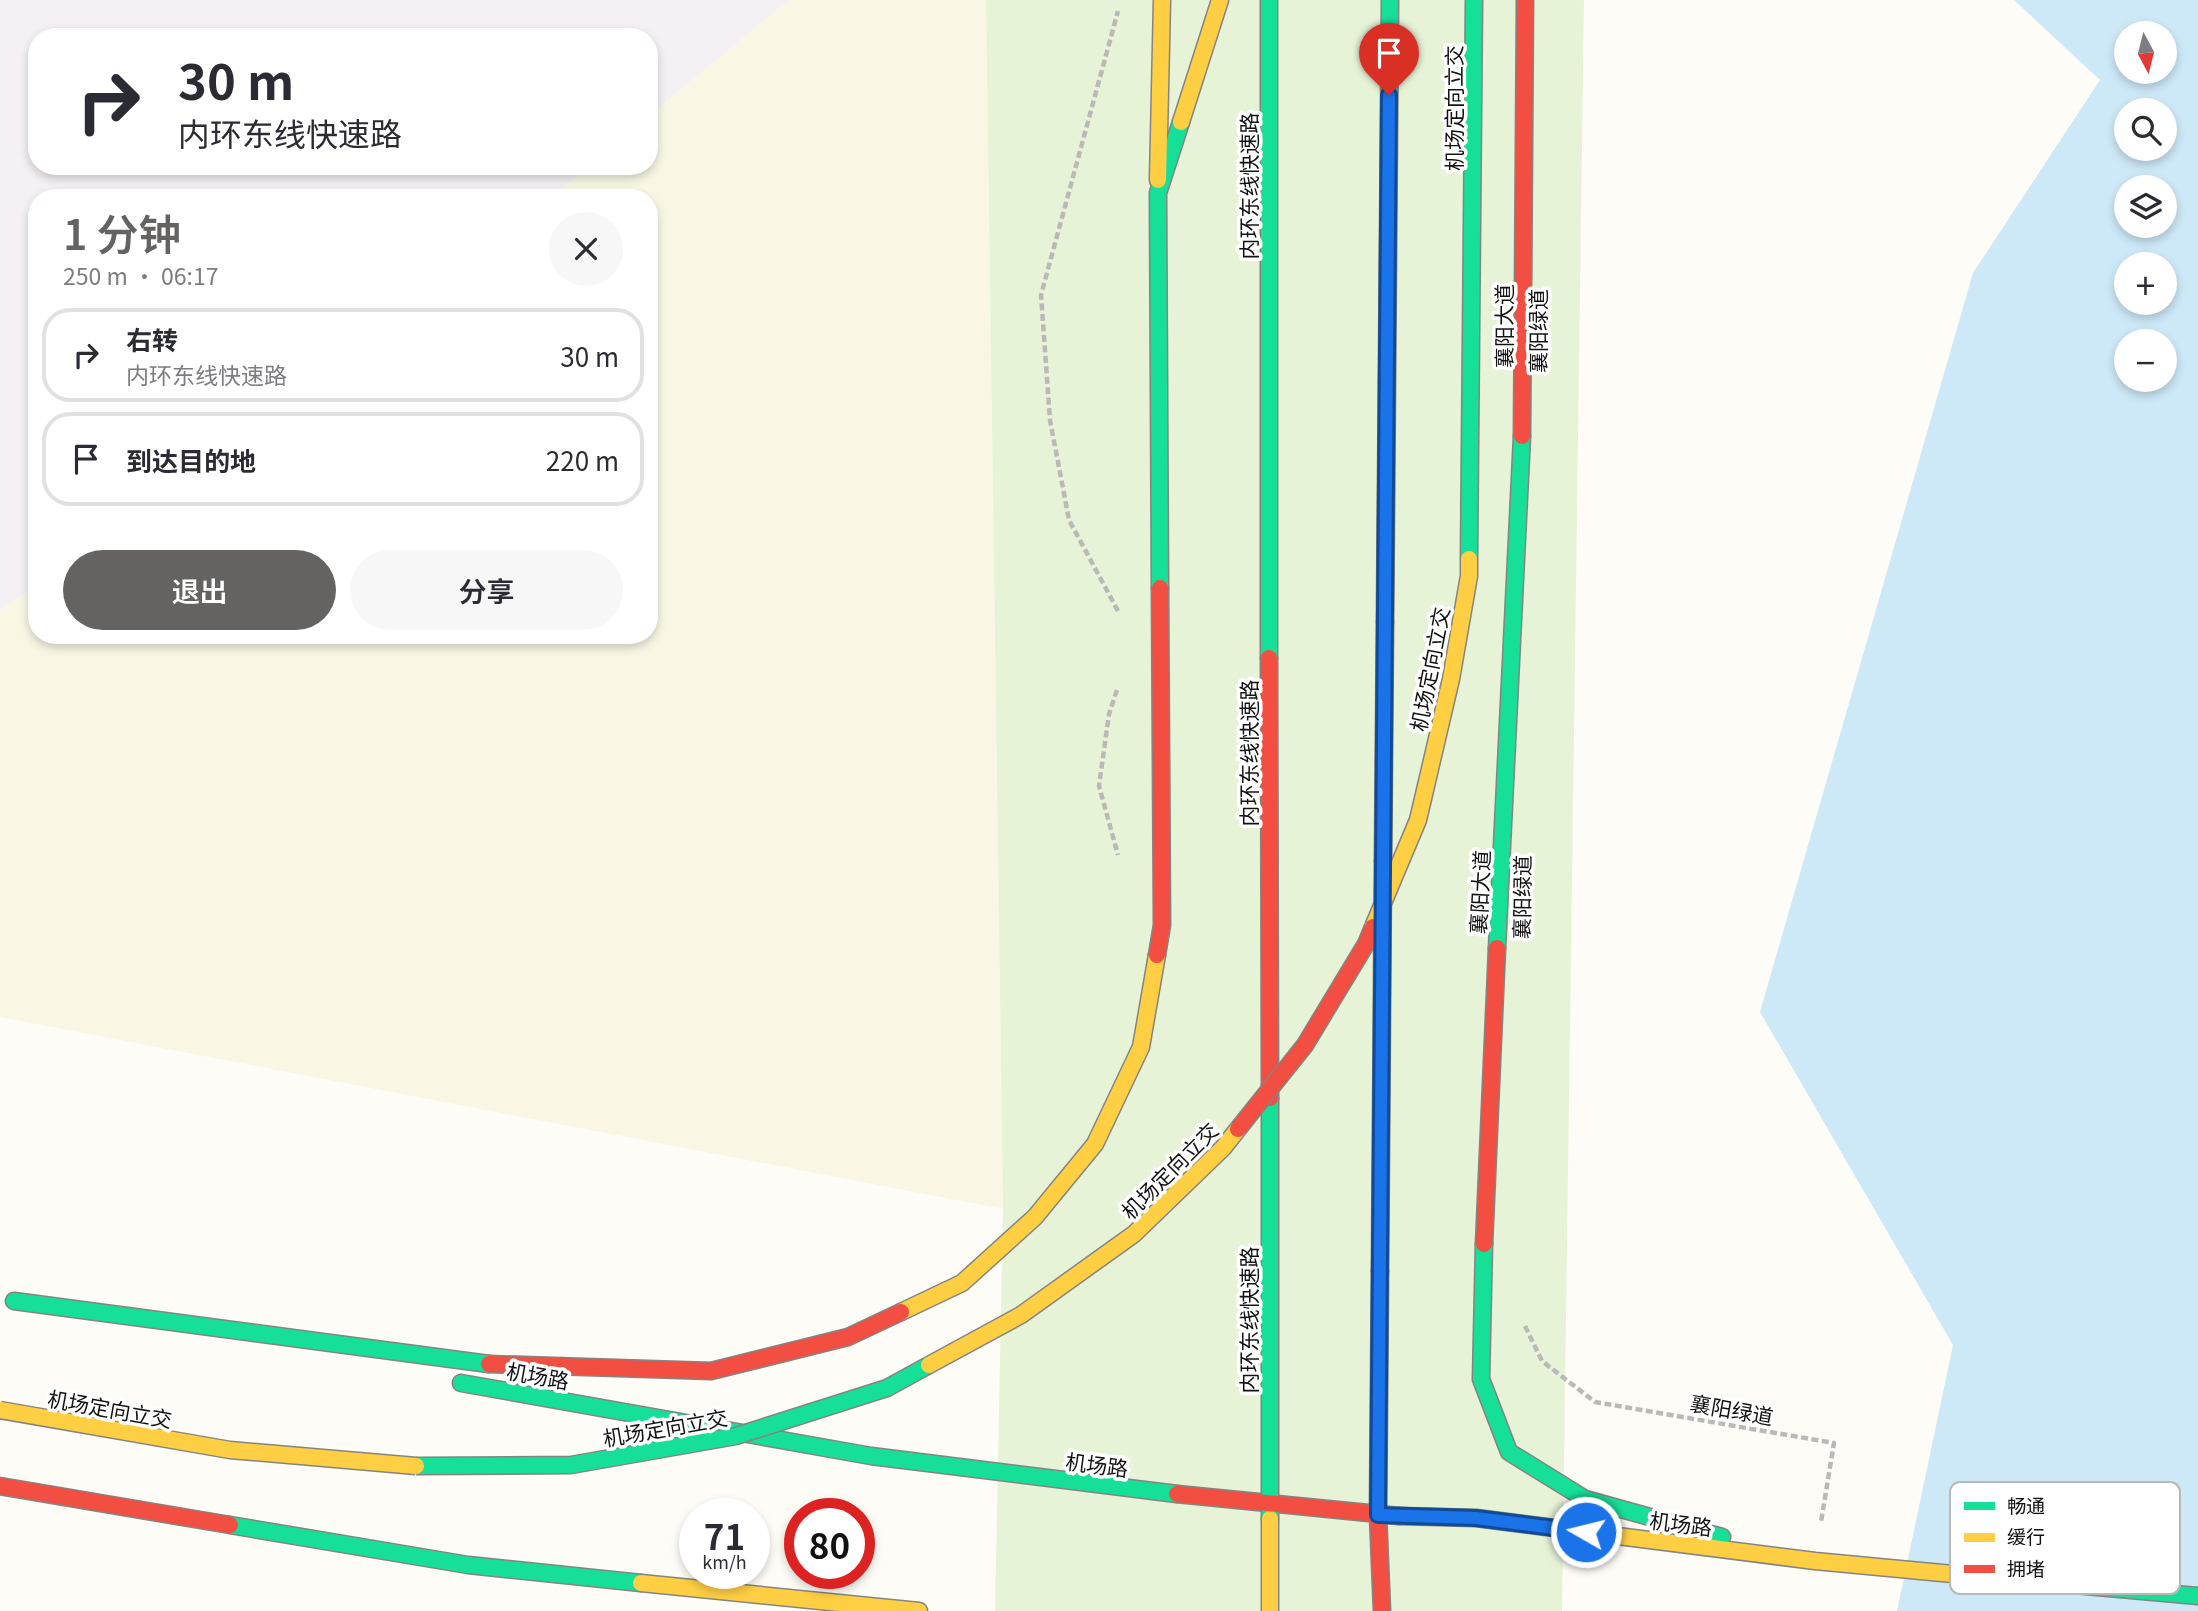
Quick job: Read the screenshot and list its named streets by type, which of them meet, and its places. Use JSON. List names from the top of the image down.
{
  "streets": {
    "main road": [
      "机场定向立交",
      "内环东线快速路",
      "襄阳大道",
      "机场路"
    ],
    "path": ["襄阳绿道"]
  },
  "crossings": [
    ["内环东线快速路", "机场路"],
    ["襄阳大道", "襄阳绿道"],
    ["襄阳大道", "机场路"],
    ["襄阳绿道", "机场路"]
  ],
  "legend": ["畅通", "缓行", "拥堵"],
  "north": "bottom",
  "page": {
    "map_buttons": ["+", "−"],
    "turn": ["30 m", "内环东线快速路"],
    "heading": ["1 分钟", "250 m · 06:17"],
    "list": [
      {
        "name": "右转",
        "note": "内环东线快速路",
        "value": "30 m"
      },
      {
        "name": "到达目的地",
        "value": "220 m"
      }
    ],
    "buttons": ["退出", "分享"],
    "speed": "71 km/h",
    "limit": "80"
  }
}
